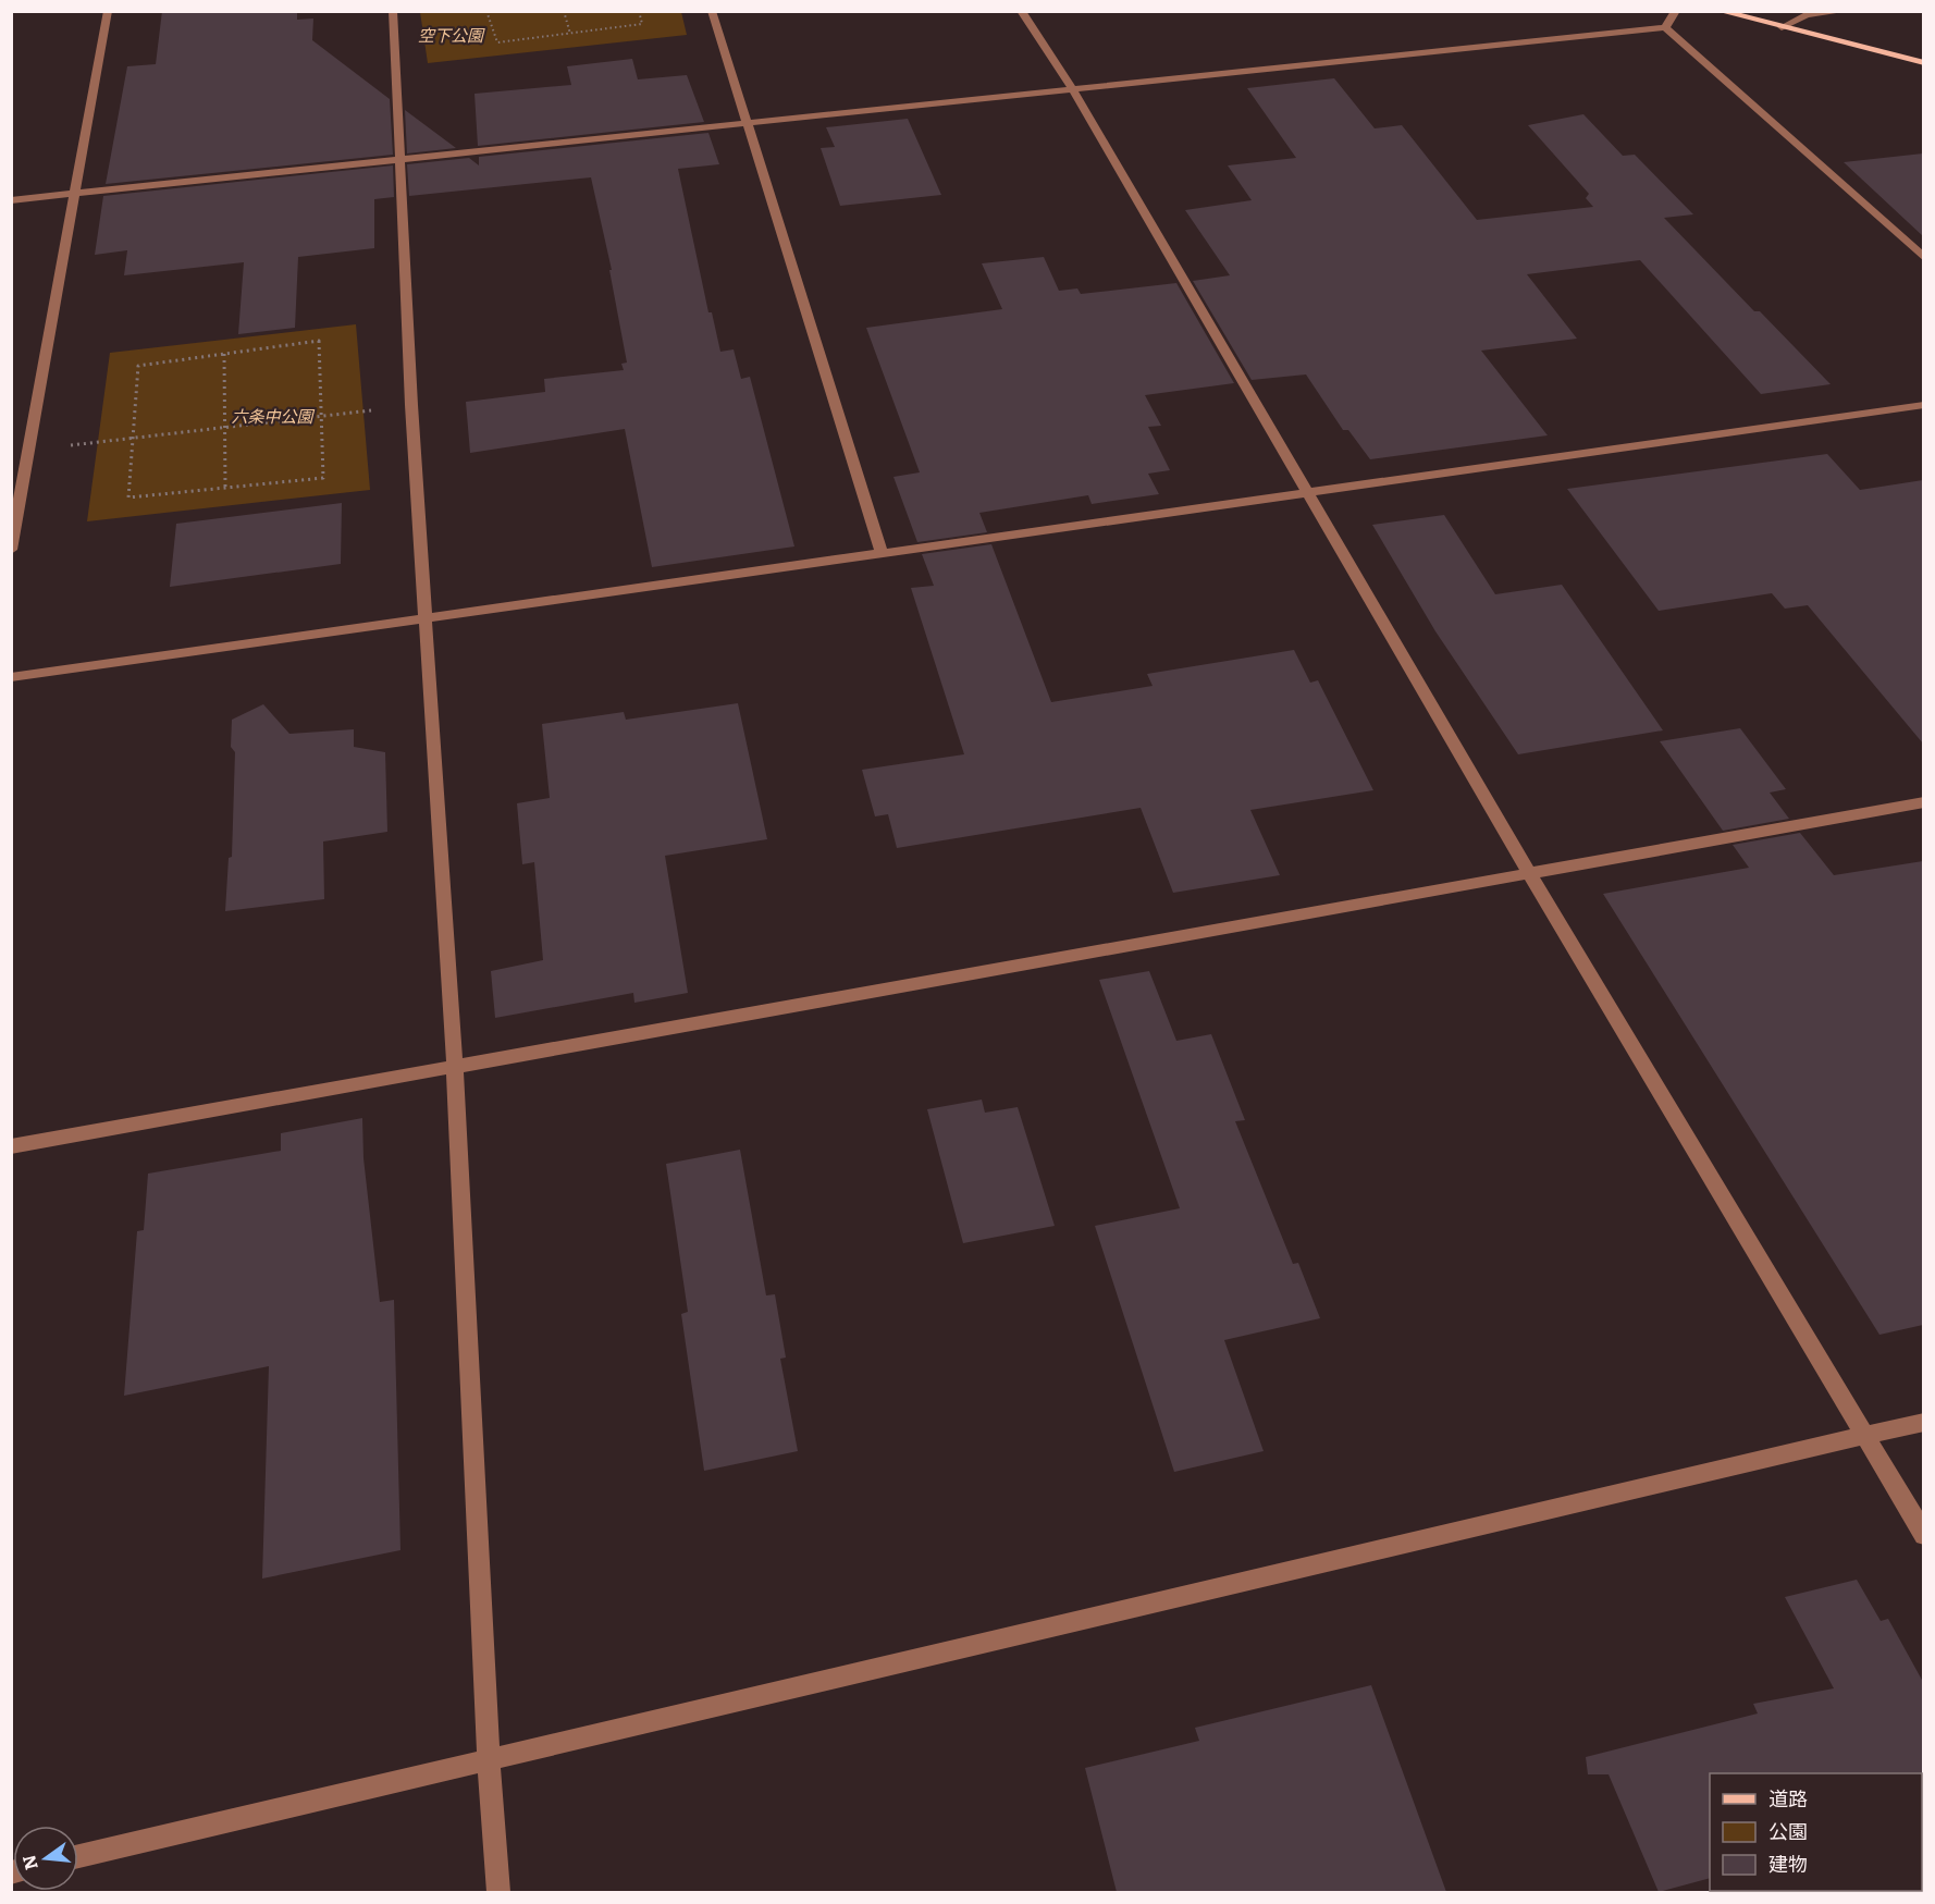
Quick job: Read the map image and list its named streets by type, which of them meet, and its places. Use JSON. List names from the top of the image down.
{
  "parks": ["空下公園", "六条中公園"],
  "legend": ["道路", "公園", "建物"],
  "north": "left"
}
